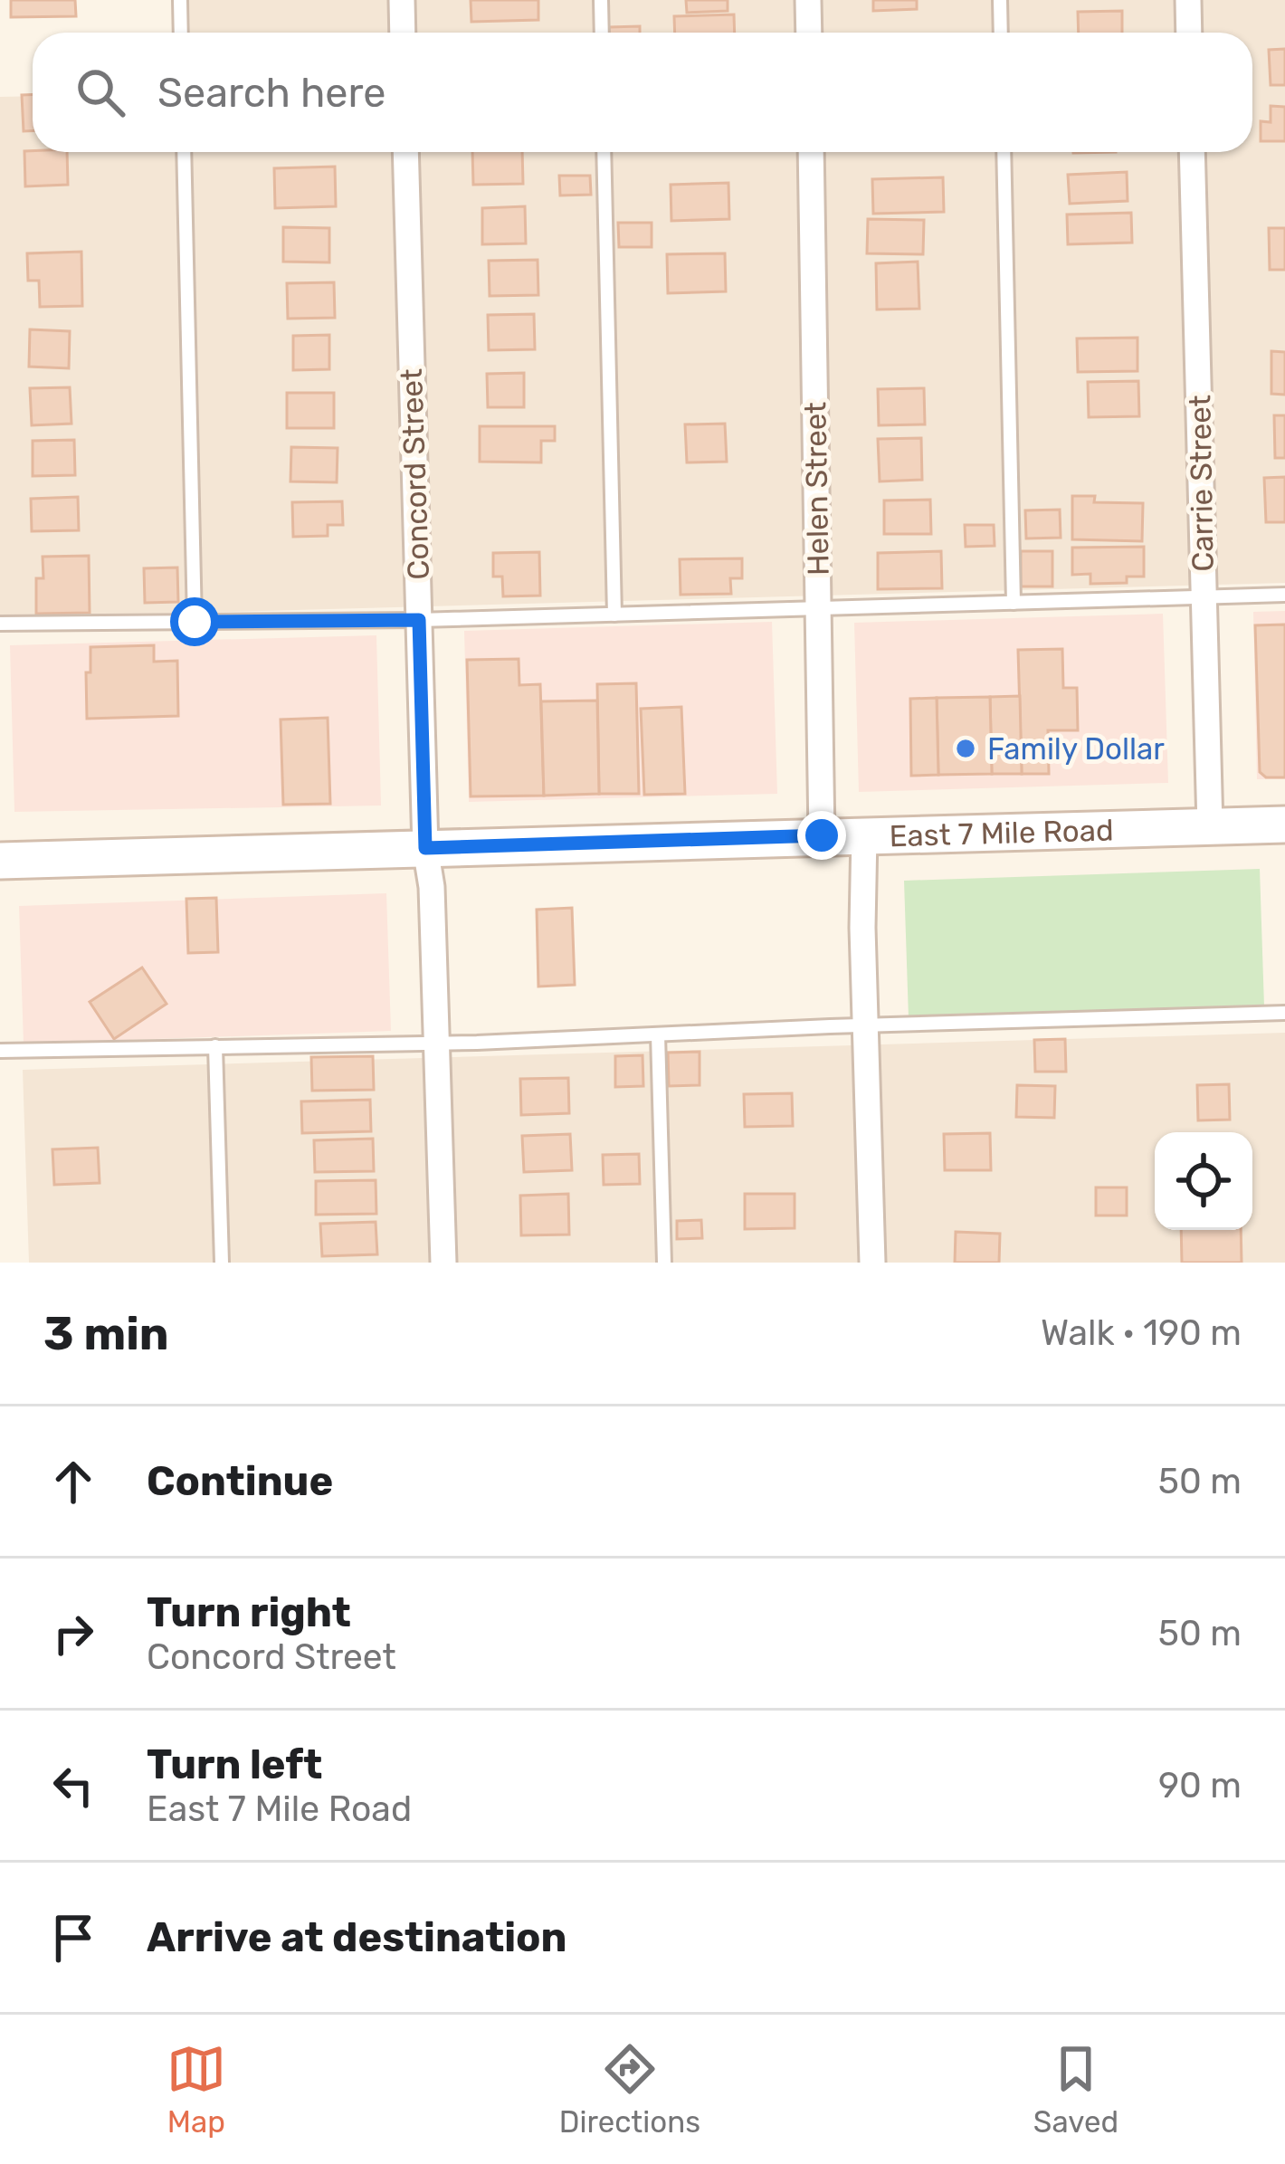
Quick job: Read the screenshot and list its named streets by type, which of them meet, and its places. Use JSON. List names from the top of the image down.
{
  "streets": {
    "street": [
      "Concord Street",
      "Carrie Street",
      "Helen Street",
      "East 7 Mile Road"
    ]
  },
  "crossings": [
    ["Concord Street", "East 7 Mile Road"],
    ["Carrie Street", "East 7 Mile Road"],
    ["Helen Street", "East 7 Mile Road"]
  ],
  "places": ["Family Dollar"],
  "page": {
    "search": "Search here",
    "heading": ["3 min", "Walk · 190 m"],
    "list": [
      ["Continue", "50 m"],
      ["Turn right", "Concord Street", "50 m"],
      ["Turn left", "East 7 Mile Road", "90 m"],
      "Arrive at destination"
    ],
    "nav": ["Map", "Directions", "Saved"]
  }
}
